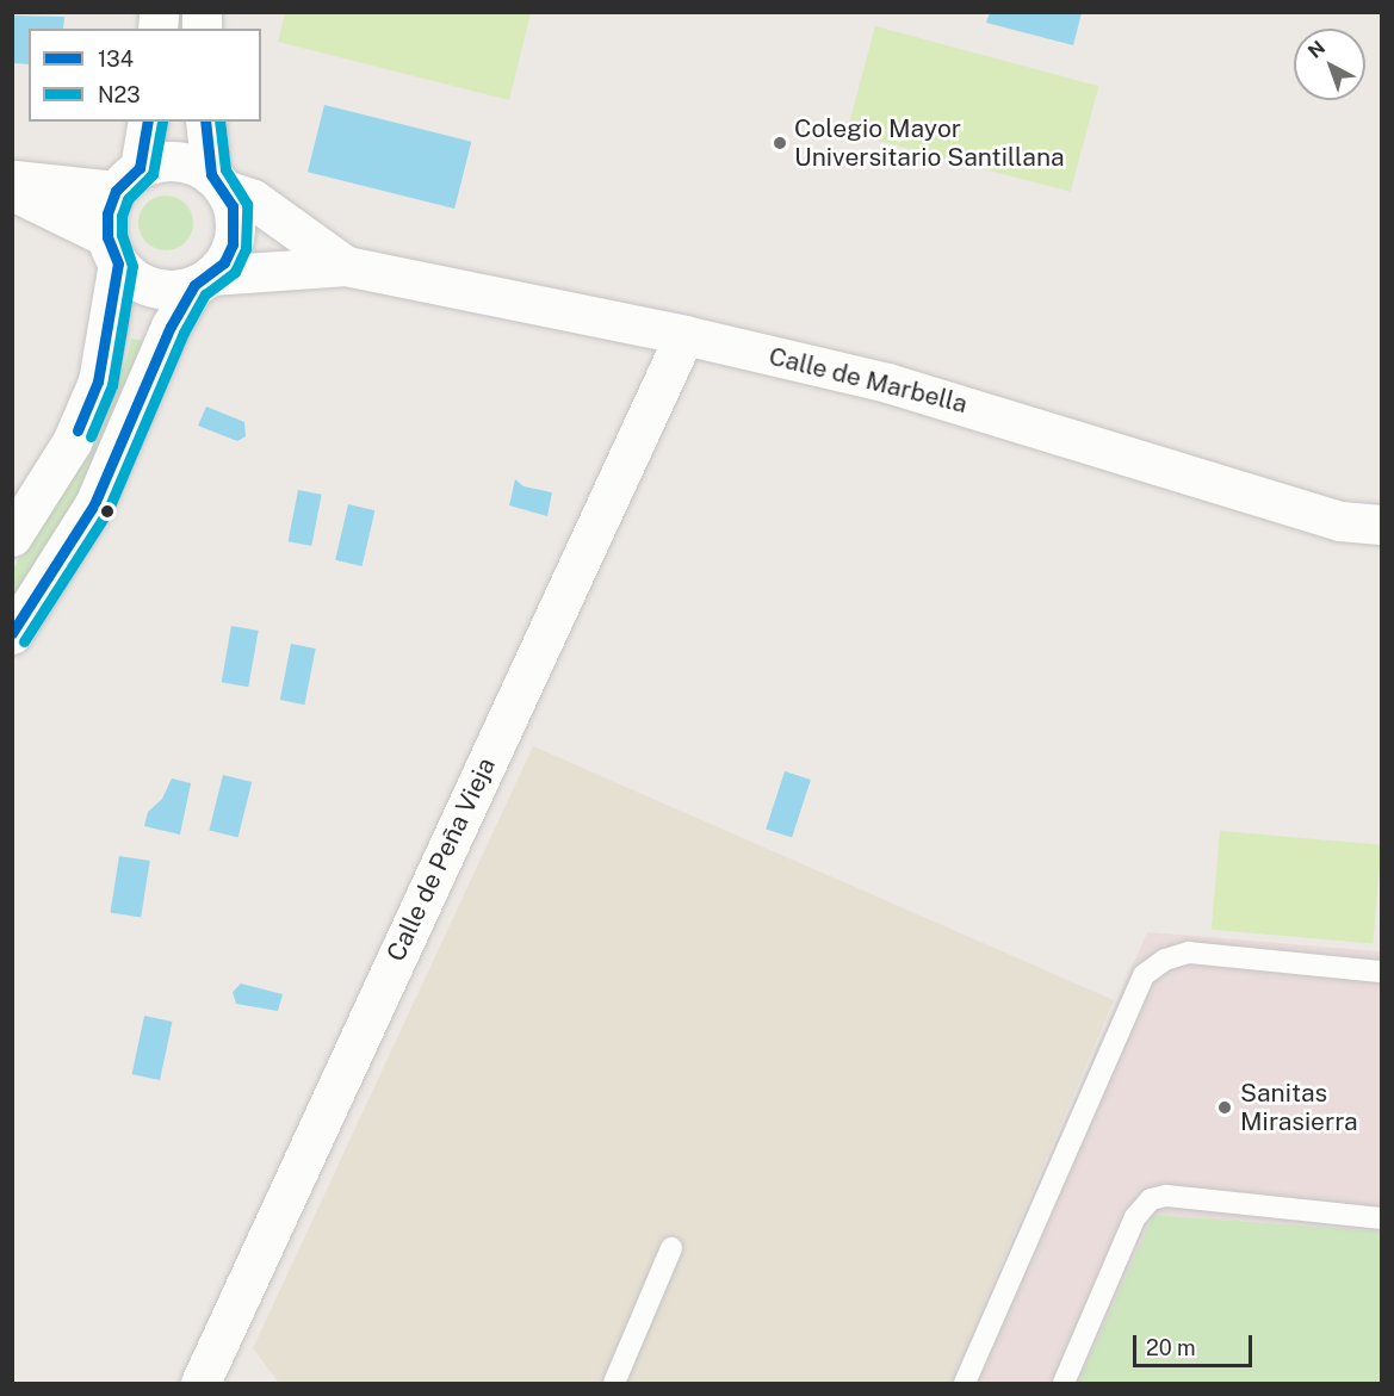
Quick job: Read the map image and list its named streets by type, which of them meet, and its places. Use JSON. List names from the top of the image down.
{
  "streets": {
    "street": ["Calle de Marbella", "Calle de Peña Vieja"]
  },
  "crossings": [
    ["Calle de Marbella", "Calle de Peña Vieja"]
  ],
  "places": ["Colegio Mayor Universitario Santillana", "Sanitas Mirasierra"],
  "lines": ["transit line 134", "transit line N23"],
  "legend": ["134", "N23"],
  "scale_bar": "20 m",
  "north": "top left"
}
